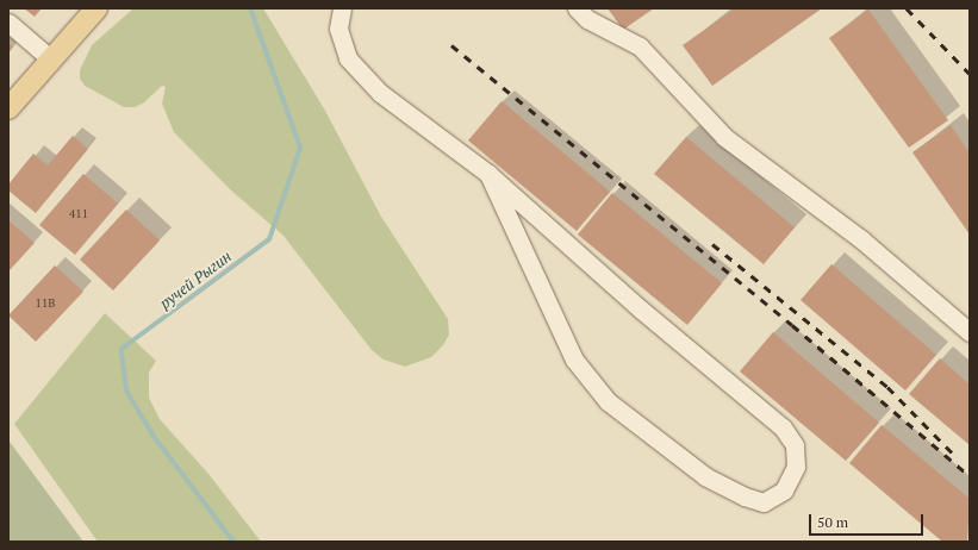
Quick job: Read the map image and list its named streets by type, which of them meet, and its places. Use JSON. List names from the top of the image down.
{
  "water": ["ручей Рыгин"],
  "house_numbers": ["411", "11В"],
  "scale_bar": "50 m"
}
